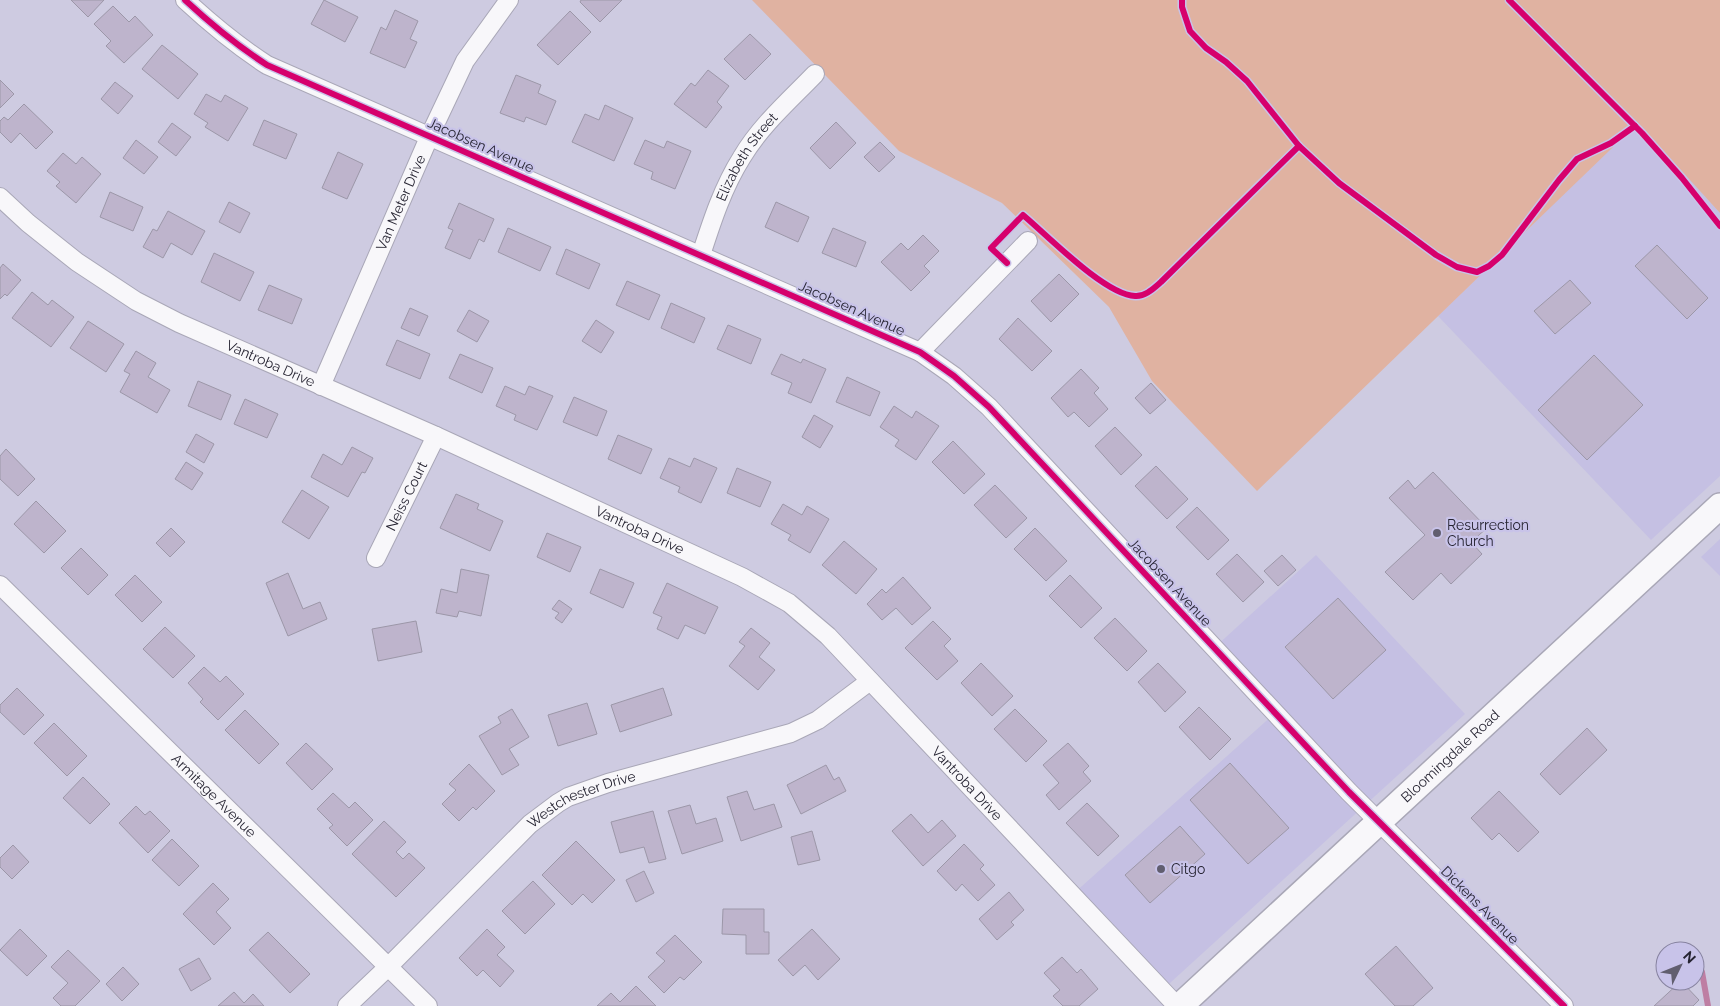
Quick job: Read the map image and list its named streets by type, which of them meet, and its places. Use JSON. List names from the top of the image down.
{
  "streets": {
    "main road": ["Bloomingdale Road"],
    "street": [
      "Jacobsen Avenue",
      "Elizabeth Street",
      "Van Meter Drive",
      "Vantroba Drive",
      "Neiss Court",
      "Armitage Avenue",
      "Westchester Drive",
      "Dickens Avenue"
    ]
  },
  "crossings": [
    ["Jacobsen Avenue", "Elizabeth Street"],
    ["Jacobsen Avenue", "Van Meter Drive"],
    ["Jacobsen Avenue", "Bloomingdale Road"],
    ["Jacobsen Avenue", "Dickens Avenue"],
    ["Van Meter Drive", "Vantroba Drive"],
    ["Vantroba Drive", "Neiss Court"],
    ["Vantroba Drive", "Bloomingdale Road"],
    ["Vantroba Drive", "Westchester Drive"],
    ["Bloomingdale Road", "Dickens Avenue"],
    ["Armitage Avenue", "Westchester Drive"]
  ],
  "places": ["Resurrection Church", "Citgo"],
  "north": "top right"
}
